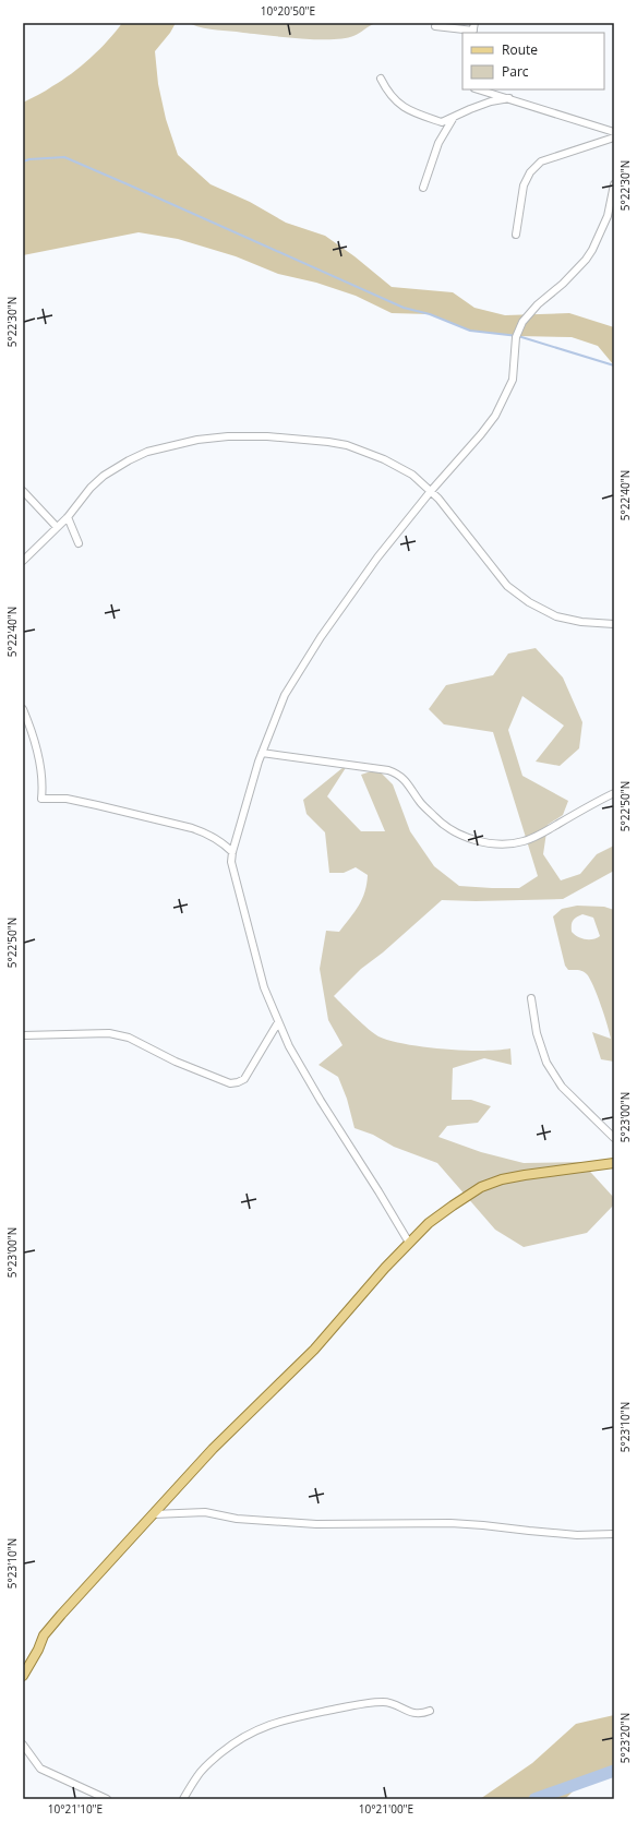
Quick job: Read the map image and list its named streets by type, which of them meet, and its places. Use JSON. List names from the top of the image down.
{
  "legend": ["Route", "Parc"],
  "coordinates": [
    "10°20'50\"E",
    "5°22'30\"N",
    "5°22'40\"N",
    "5°22'50\"N",
    "5°23'00\"N",
    "5°23'10\"N",
    "5°23'20\"N",
    "10°21'10\"E",
    "10°21'00\"E"
  ]
}
